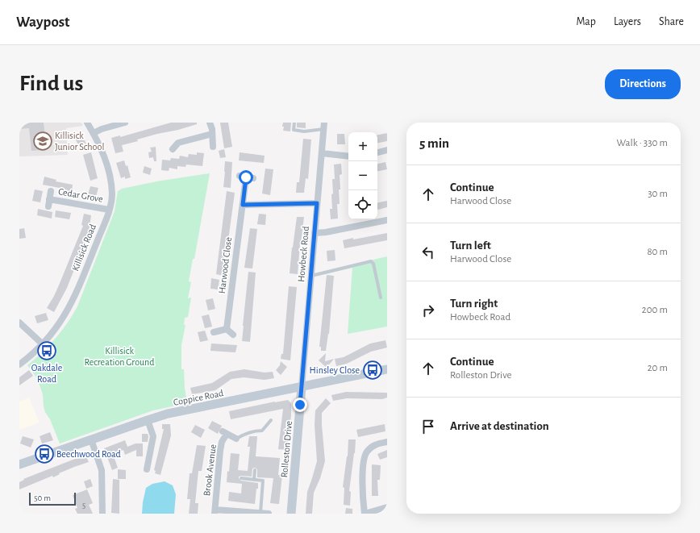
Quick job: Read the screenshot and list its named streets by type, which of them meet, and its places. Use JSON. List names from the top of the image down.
{
  "streets": {
    "street": [
      "Cedar Grove",
      "Killisick Road",
      "Howbeck Road",
      "Harwood Close",
      "Coppice Road",
      "Rolleston Drive",
      "Brook Avenue"
    ]
  },
  "crossings": [
    ["Cedar Grove", "Killisick Road"],
    ["Howbeck Road", "Coppice Road"],
    ["Howbeck Road", "Rolleston Drive"],
    ["Coppice Road", "Rolleston Drive"]
  ],
  "parks": ["Killisick Recreation Ground"],
  "places": {
    "school or university": ["Killisick Junior School"],
    "bus stop": ["Oakdale Road", "Hinsley Close", "Beechwood Road"]
  },
  "house_numbers": ["5"],
  "scale_bar": "50 m",
  "page": {
    "header": "Waypost",
    "nav": ["Map", "Layers", "Share"],
    "buttons": "Directions",
    "title": "Find us",
    "heading": ["5 min", "Walk · 330 m"],
    "map_buttons": ["+", "−"],
    "list": [
      ["Continue", "Harwood Close", "30 m"],
      ["Turn left", "Harwood Close", "80 m"],
      ["Turn right", "Howbeck Road", "200 m"],
      ["Continue", "Rolleston Drive", "20 m"],
      "Arrive at destination"
    ],
    "scale": "50 m"
  }
}
